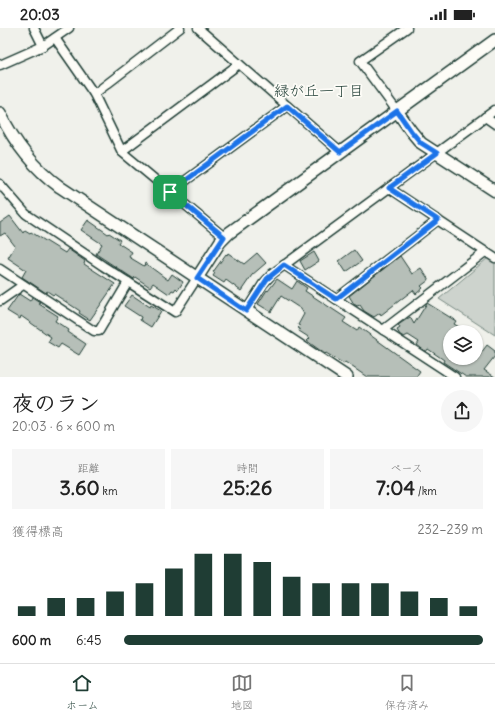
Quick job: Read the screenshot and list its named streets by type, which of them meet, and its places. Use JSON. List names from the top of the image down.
{
  "districts": ["緑が丘一丁目"],
  "page": {
    "status": "20:03",
    "heading": ["夜のラン", "20:03 · 6 × 600 m"],
    "stats": [
      ["距離", "3.60 km"],
      ["時間", "25:26"],
      ["ペース", "7:04 /km"]
    ],
    "chart": ["獲得標高", "232–239 m"],
    "list": [
      {
        "name": "600 m",
        "note": "6:45"
      }
    ],
    "tabs": ["ホーム", "地図", "保存済み"]
  }
}
